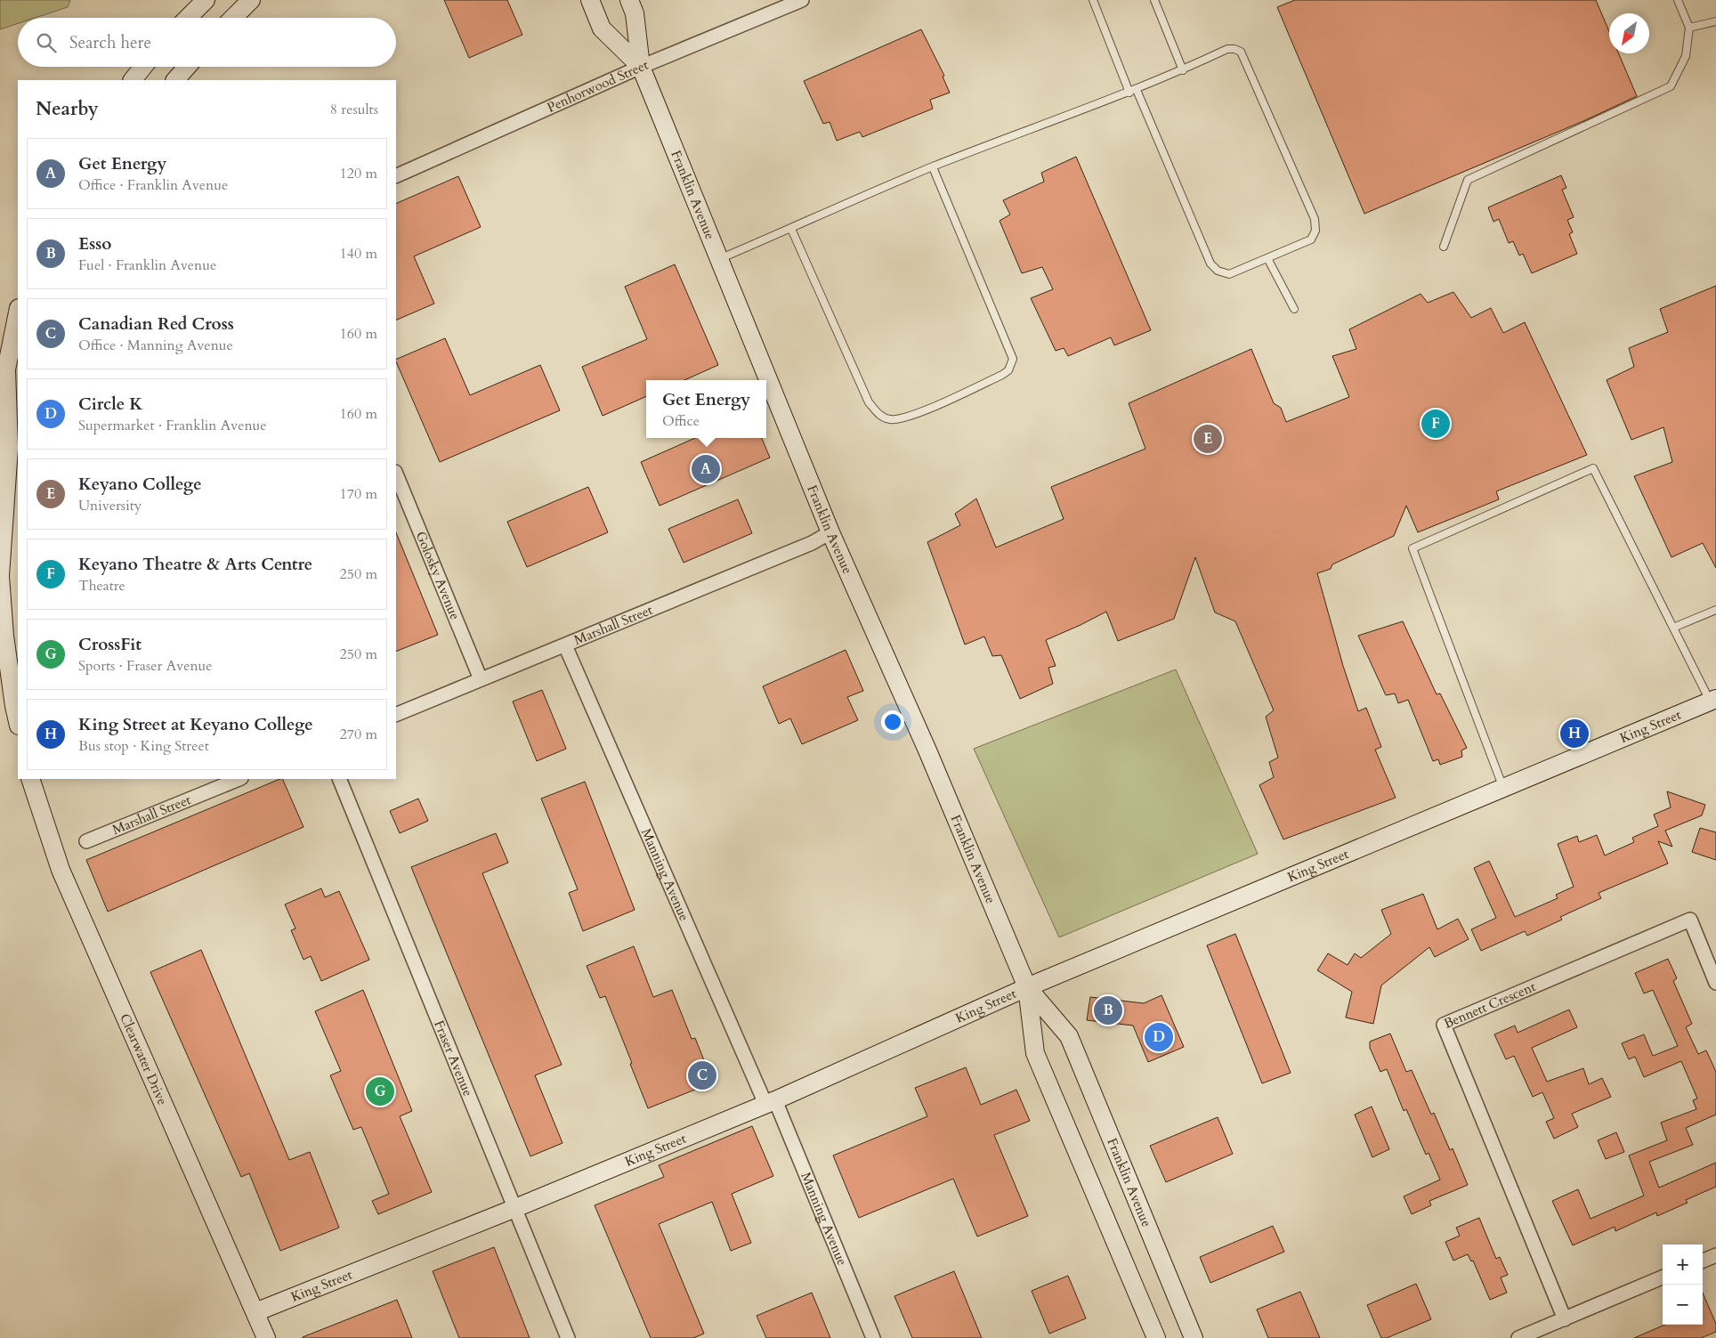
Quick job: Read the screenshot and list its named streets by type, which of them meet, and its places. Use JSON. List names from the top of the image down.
{
  "streets": {
    "main road": ["Franklin Avenue", "King Street", "Clearwater Drive"],
    "street": [
      "Penhorwood Street",
      "Golosky Avenue",
      "Marshall Street",
      "Manning Avenue",
      "Bennett Crescent",
      "Fraser Avenue"
    ]
  },
  "crossings": [
    ["Penhorwood Street", "Franklin Avenue"],
    ["Franklin Avenue", "Marshall Street"],
    ["Franklin Avenue", "King Street"],
    ["Golosky Avenue", "Marshall Street"],
    ["Marshall Street", "Manning Avenue"],
    ["King Street", "Manning Avenue"],
    ["King Street", "Fraser Avenue"],
    ["King Street", "Clearwater Drive"]
  ],
  "north": "bottom left",
  "page": {
    "search": "Search here",
    "heading": ["Nearby", "8 results"],
    "list": [
      {
        "mark": "A",
        "name": "Get Energy",
        "note": "Office · Franklin Avenue",
        "value": "120 m"
      },
      {
        "mark": "B",
        "name": "Esso",
        "note": "Fuel · Franklin Avenue",
        "value": "140 m"
      },
      {
        "mark": "C",
        "name": "Canadian Red Cross",
        "note": "Office · Manning Avenue",
        "value": "160 m"
      },
      {
        "mark": "D",
        "name": "Circle K",
        "note": "Supermarket · Franklin Avenue",
        "value": "160 m"
      },
      {
        "mark": "E",
        "name": "Keyano College",
        "note": "University",
        "value": "170 m"
      },
      {
        "mark": "F",
        "name": "Keyano Theatre & Arts Centre",
        "note": "Theatre",
        "value": "250 m"
      },
      {
        "mark": "G",
        "name": "CrossFit",
        "note": "Sports · Fraser Avenue",
        "value": "250 m"
      },
      {
        "mark": "H",
        "name": "King Street at Keyano College",
        "note": "Bus stop · King Street",
        "value": "270 m"
      }
    ],
    "popup": ["Get Energy", "Office"],
    "pins": [
      "F",
      "E",
      "A",
      "H",
      "B",
      "D",
      "C",
      "G"
    ],
    "map_buttons": ["+", "−"]
  }
}
